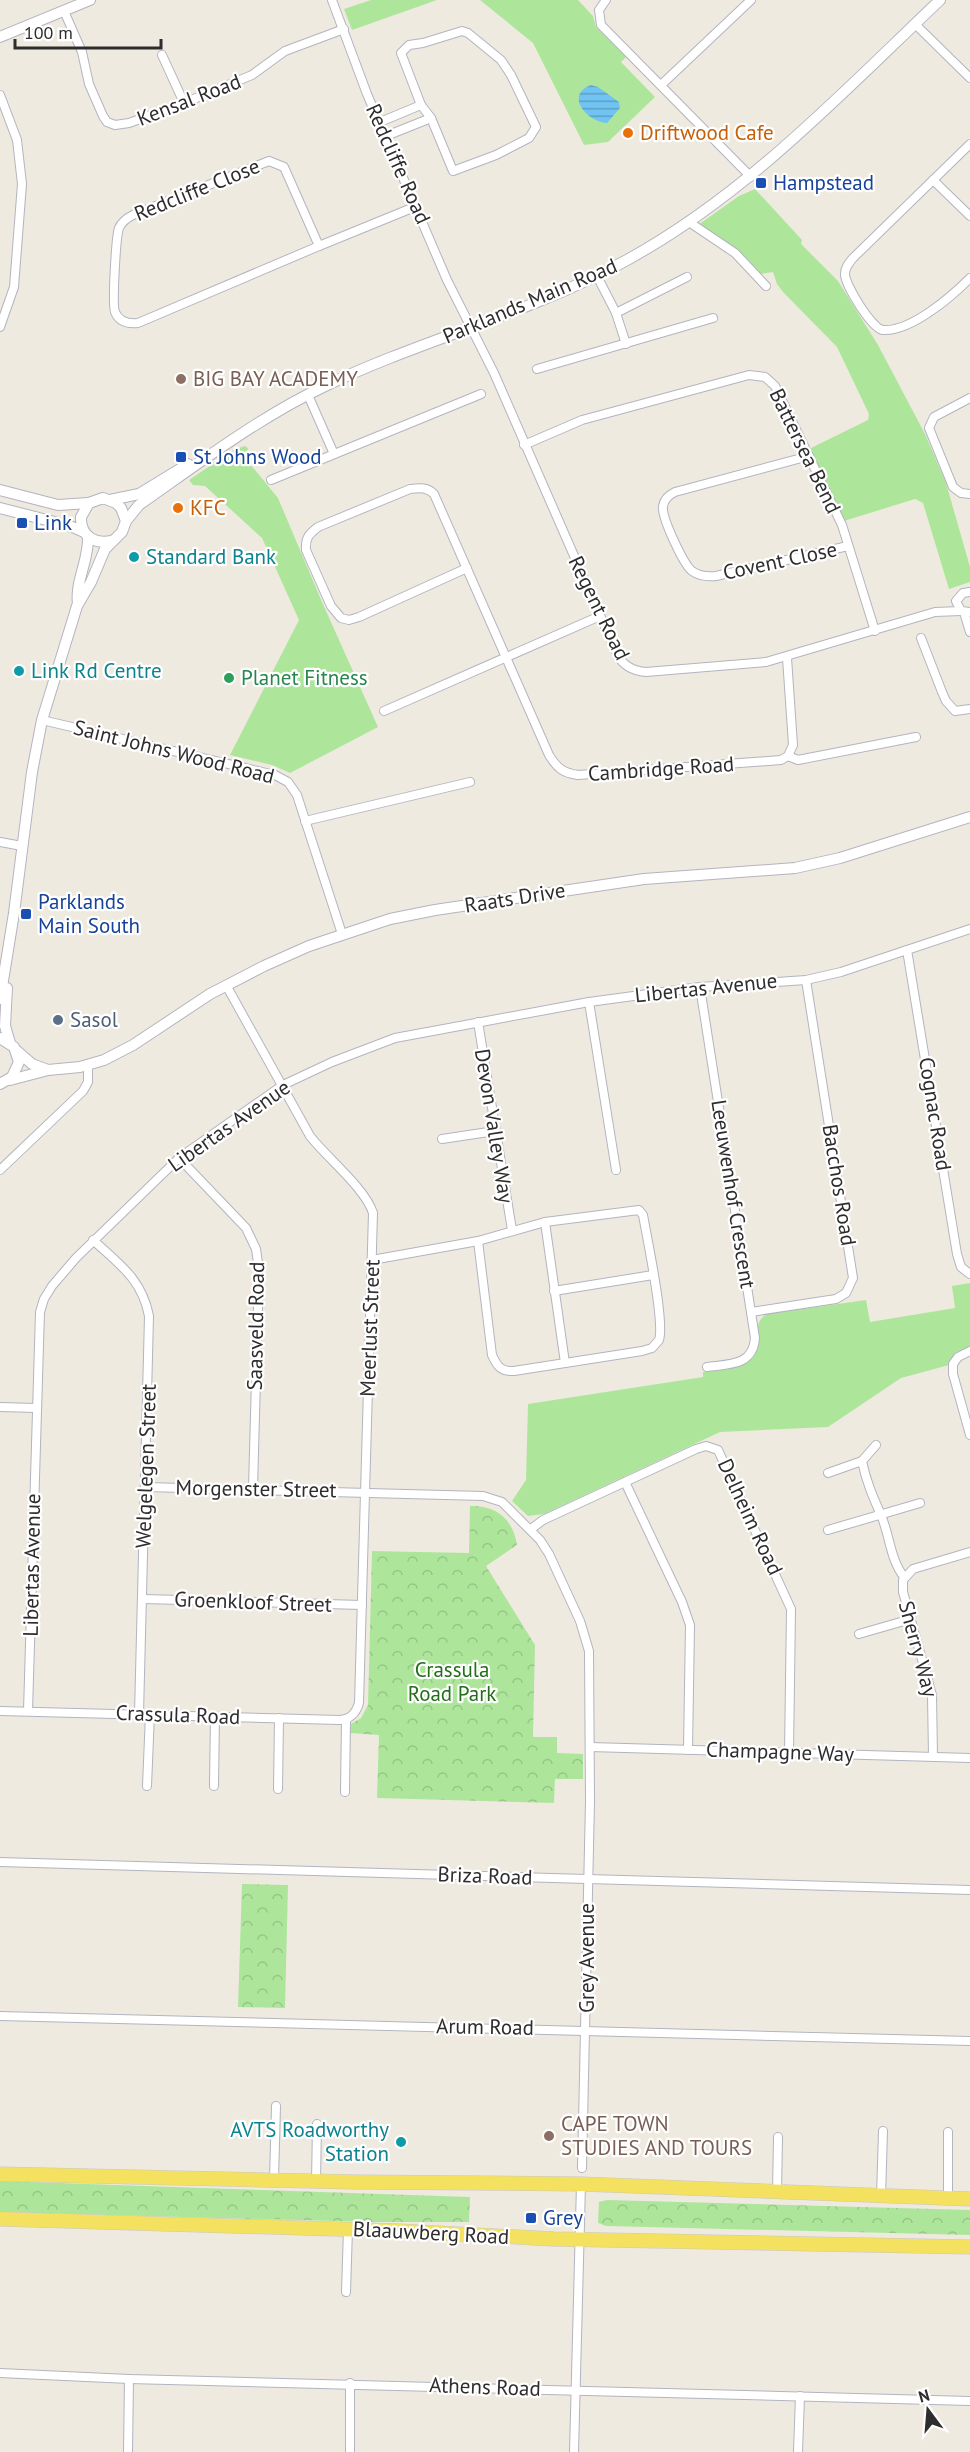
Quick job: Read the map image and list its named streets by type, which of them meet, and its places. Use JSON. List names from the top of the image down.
{
  "streets": {
    "main road": ["Blaauwberg Road"],
    "street": [
      "Kensal Road",
      "Redcliffe Road",
      "Redcliffe Close",
      "Parklands Main Road",
      "Battersea Bend",
      "Covent Close",
      "Regent Road",
      "Saint Johns Wood Road",
      "Cambridge Road",
      "Raats Drive",
      "Libertas Avenue",
      "Cognac Road",
      "Devon Valley Way",
      "Bacchos Road",
      "Leeuwenhof Crescent",
      "Saasveld Road",
      "Meerlust Street",
      "Welgelegen Street",
      "Morgenster Street",
      "Delheim Road",
      "Groenkloof Street",
      "Sherry Way",
      "Crassula Road",
      "Champagne Way",
      "Briza Road",
      "Grey Avenue",
      "Arum Road",
      "Athens Road"
    ]
  },
  "crossings": [
    ["Kensal Road", "Redcliffe Road"],
    ["Redcliffe Road", "Redcliffe Close"],
    ["Redcliffe Road", "Parklands Main Road"],
    ["Redcliffe Road", "Regent Road"],
    ["Parklands Main Road", "Regent Road"],
    ["Battersea Bend", "Covent Close"],
    ["Battersea Bend", "Regent Road"],
    ["Saint Johns Wood Road", "Raats Drive"],
    ["Raats Drive", "Meerlust Street"],
    ["Libertas Avenue", "Cognac Road"],
    ["Libertas Avenue", "Devon Valley Way"],
    ["Libertas Avenue", "Bacchos Road"],
    ["Libertas Avenue", "Leeuwenhof Crescent"],
    ["Libertas Avenue", "Saasveld Road"],
    ["Libertas Avenue", "Meerlust Street"],
    ["Libertas Avenue", "Welgelegen Street"],
    ["Libertas Avenue", "Crassula Road"],
    ["Bacchos Road", "Leeuwenhof Crescent"],
    ["Saasveld Road", "Morgenster Street"],
    ["Meerlust Street", "Morgenster Street"],
    ["Meerlust Street", "Groenkloof Street"],
    ["Meerlust Street", "Crassula Road"],
    ["Welgelegen Street", "Morgenster Street"],
    ["Welgelegen Street", "Groenkloof Street"],
    ["Welgelegen Street", "Crassula Road"],
    ["Morgenster Street", "Delheim Road"],
    ["Morgenster Street", "Grey Avenue"],
    ["Delheim Road", "Champagne Way"],
    ["Delheim Road", "Grey Avenue"],
    ["Sherry Way", "Champagne Way"],
    ["Champagne Way", "Grey Avenue"],
    ["Briza Road", "Grey Avenue"],
    ["Grey Avenue", "Arum Road"]
  ],
  "parks": ["Crassula Road Park"],
  "places": {
    "other": [
      "Driftwood Cafe",
      "BIG BAY ACADEMY",
      "KFC",
      "Standard Bank",
      "Link Rd Centre",
      "Planet Fitness",
      "Sasol",
      "CAPE TOWN STUDIES AND TOURS",
      "AVTS Roadworthy Station"
    ],
    "transit": [
      "Hampstead",
      "St Johns Wood",
      "Link",
      "Parklands Main South",
      "Grey"
    ]
  },
  "scale_bar": "100 m",
  "north": "top"
}
